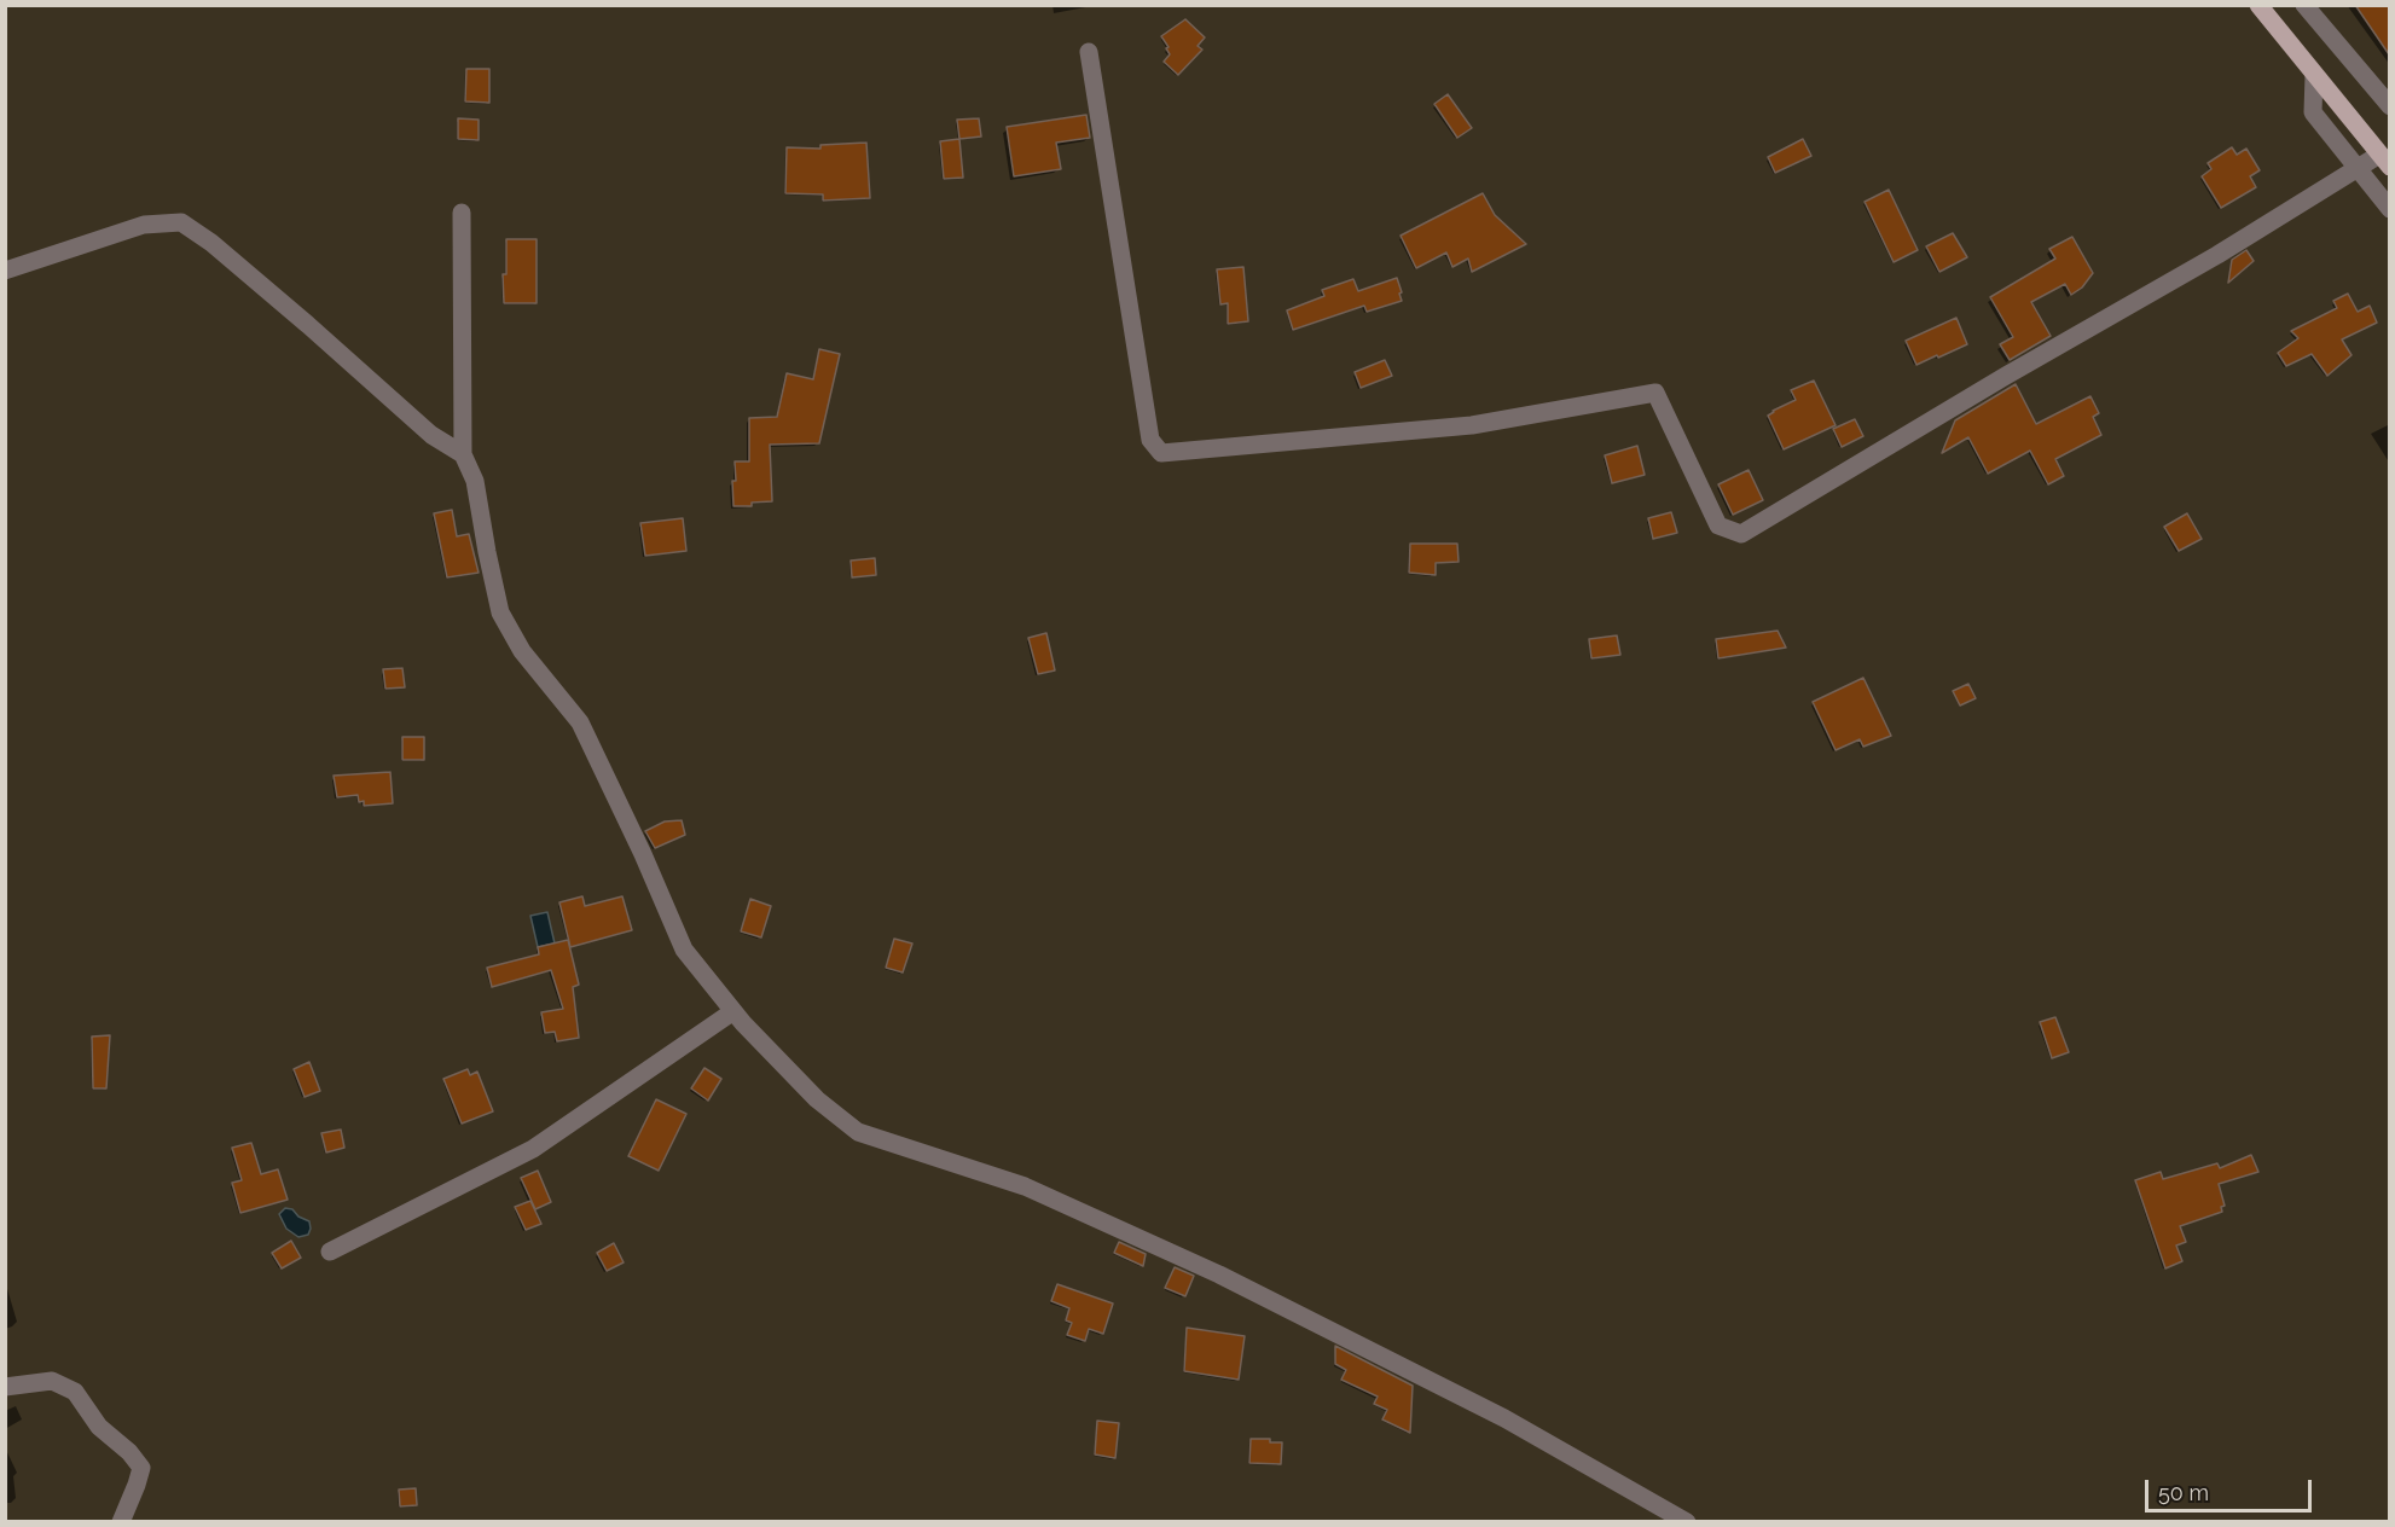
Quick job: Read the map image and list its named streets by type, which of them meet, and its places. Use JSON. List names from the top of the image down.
{
  "scale_bar": "50 m"
}
